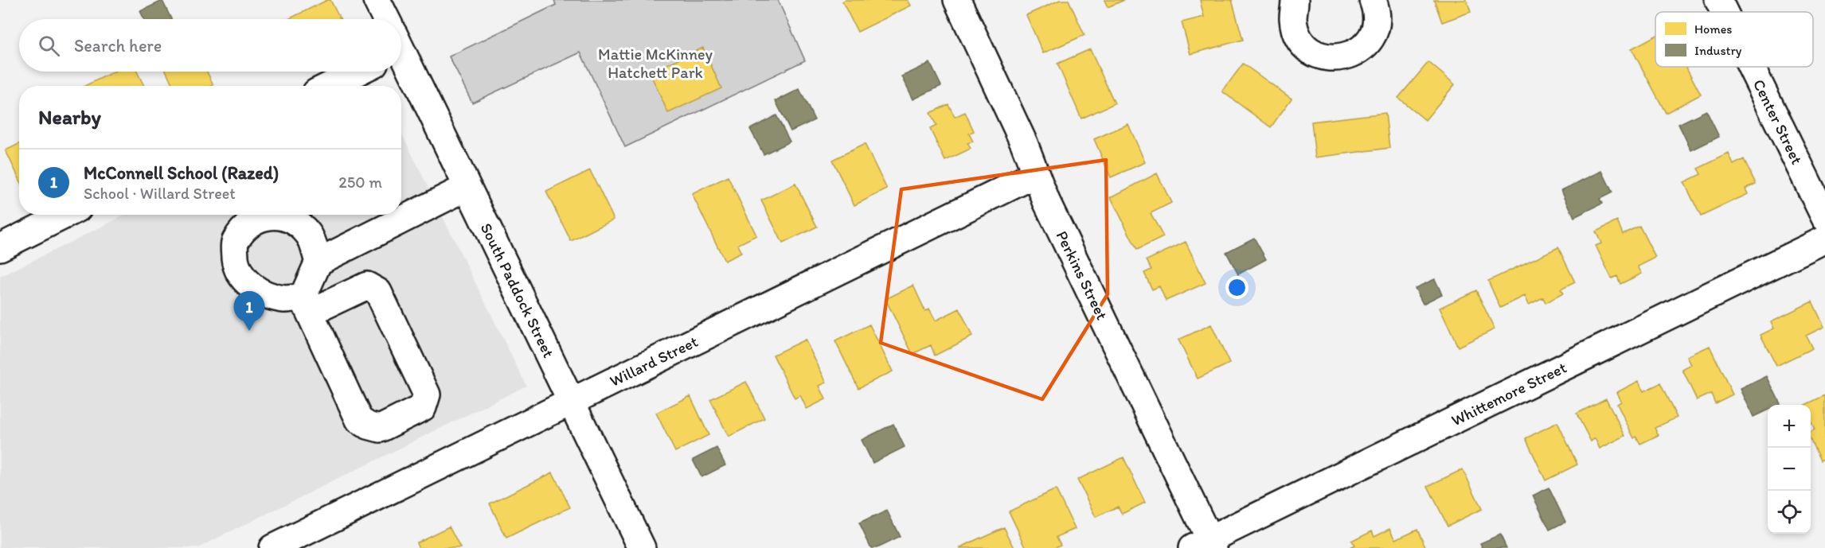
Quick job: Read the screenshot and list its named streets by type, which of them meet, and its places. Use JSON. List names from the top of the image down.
{
  "streets": {
    "street": [
      "Center Street",
      "Perkins Street",
      "South Paddock Street",
      "Willard Street",
      "Whittemore Street"
    ]
  },
  "crossings": [
    ["Perkins Street", "Willard Street"],
    ["Perkins Street", "Whittemore Street"],
    ["South Paddock Street", "Willard Street"]
  ],
  "parks": ["Mattie McKinney Hatchett Park"],
  "legend": ["Homes", "Industry"],
  "page": {
    "search": "Search here",
    "heading": "Nearby",
    "list": [
      {
        "mark": "1",
        "name": "McConnell School (Razed)",
        "note": "School · Willard Street",
        "value": "250 m"
      }
    ],
    "pins": "1",
    "map_buttons": ["+", "−"]
  }
}
